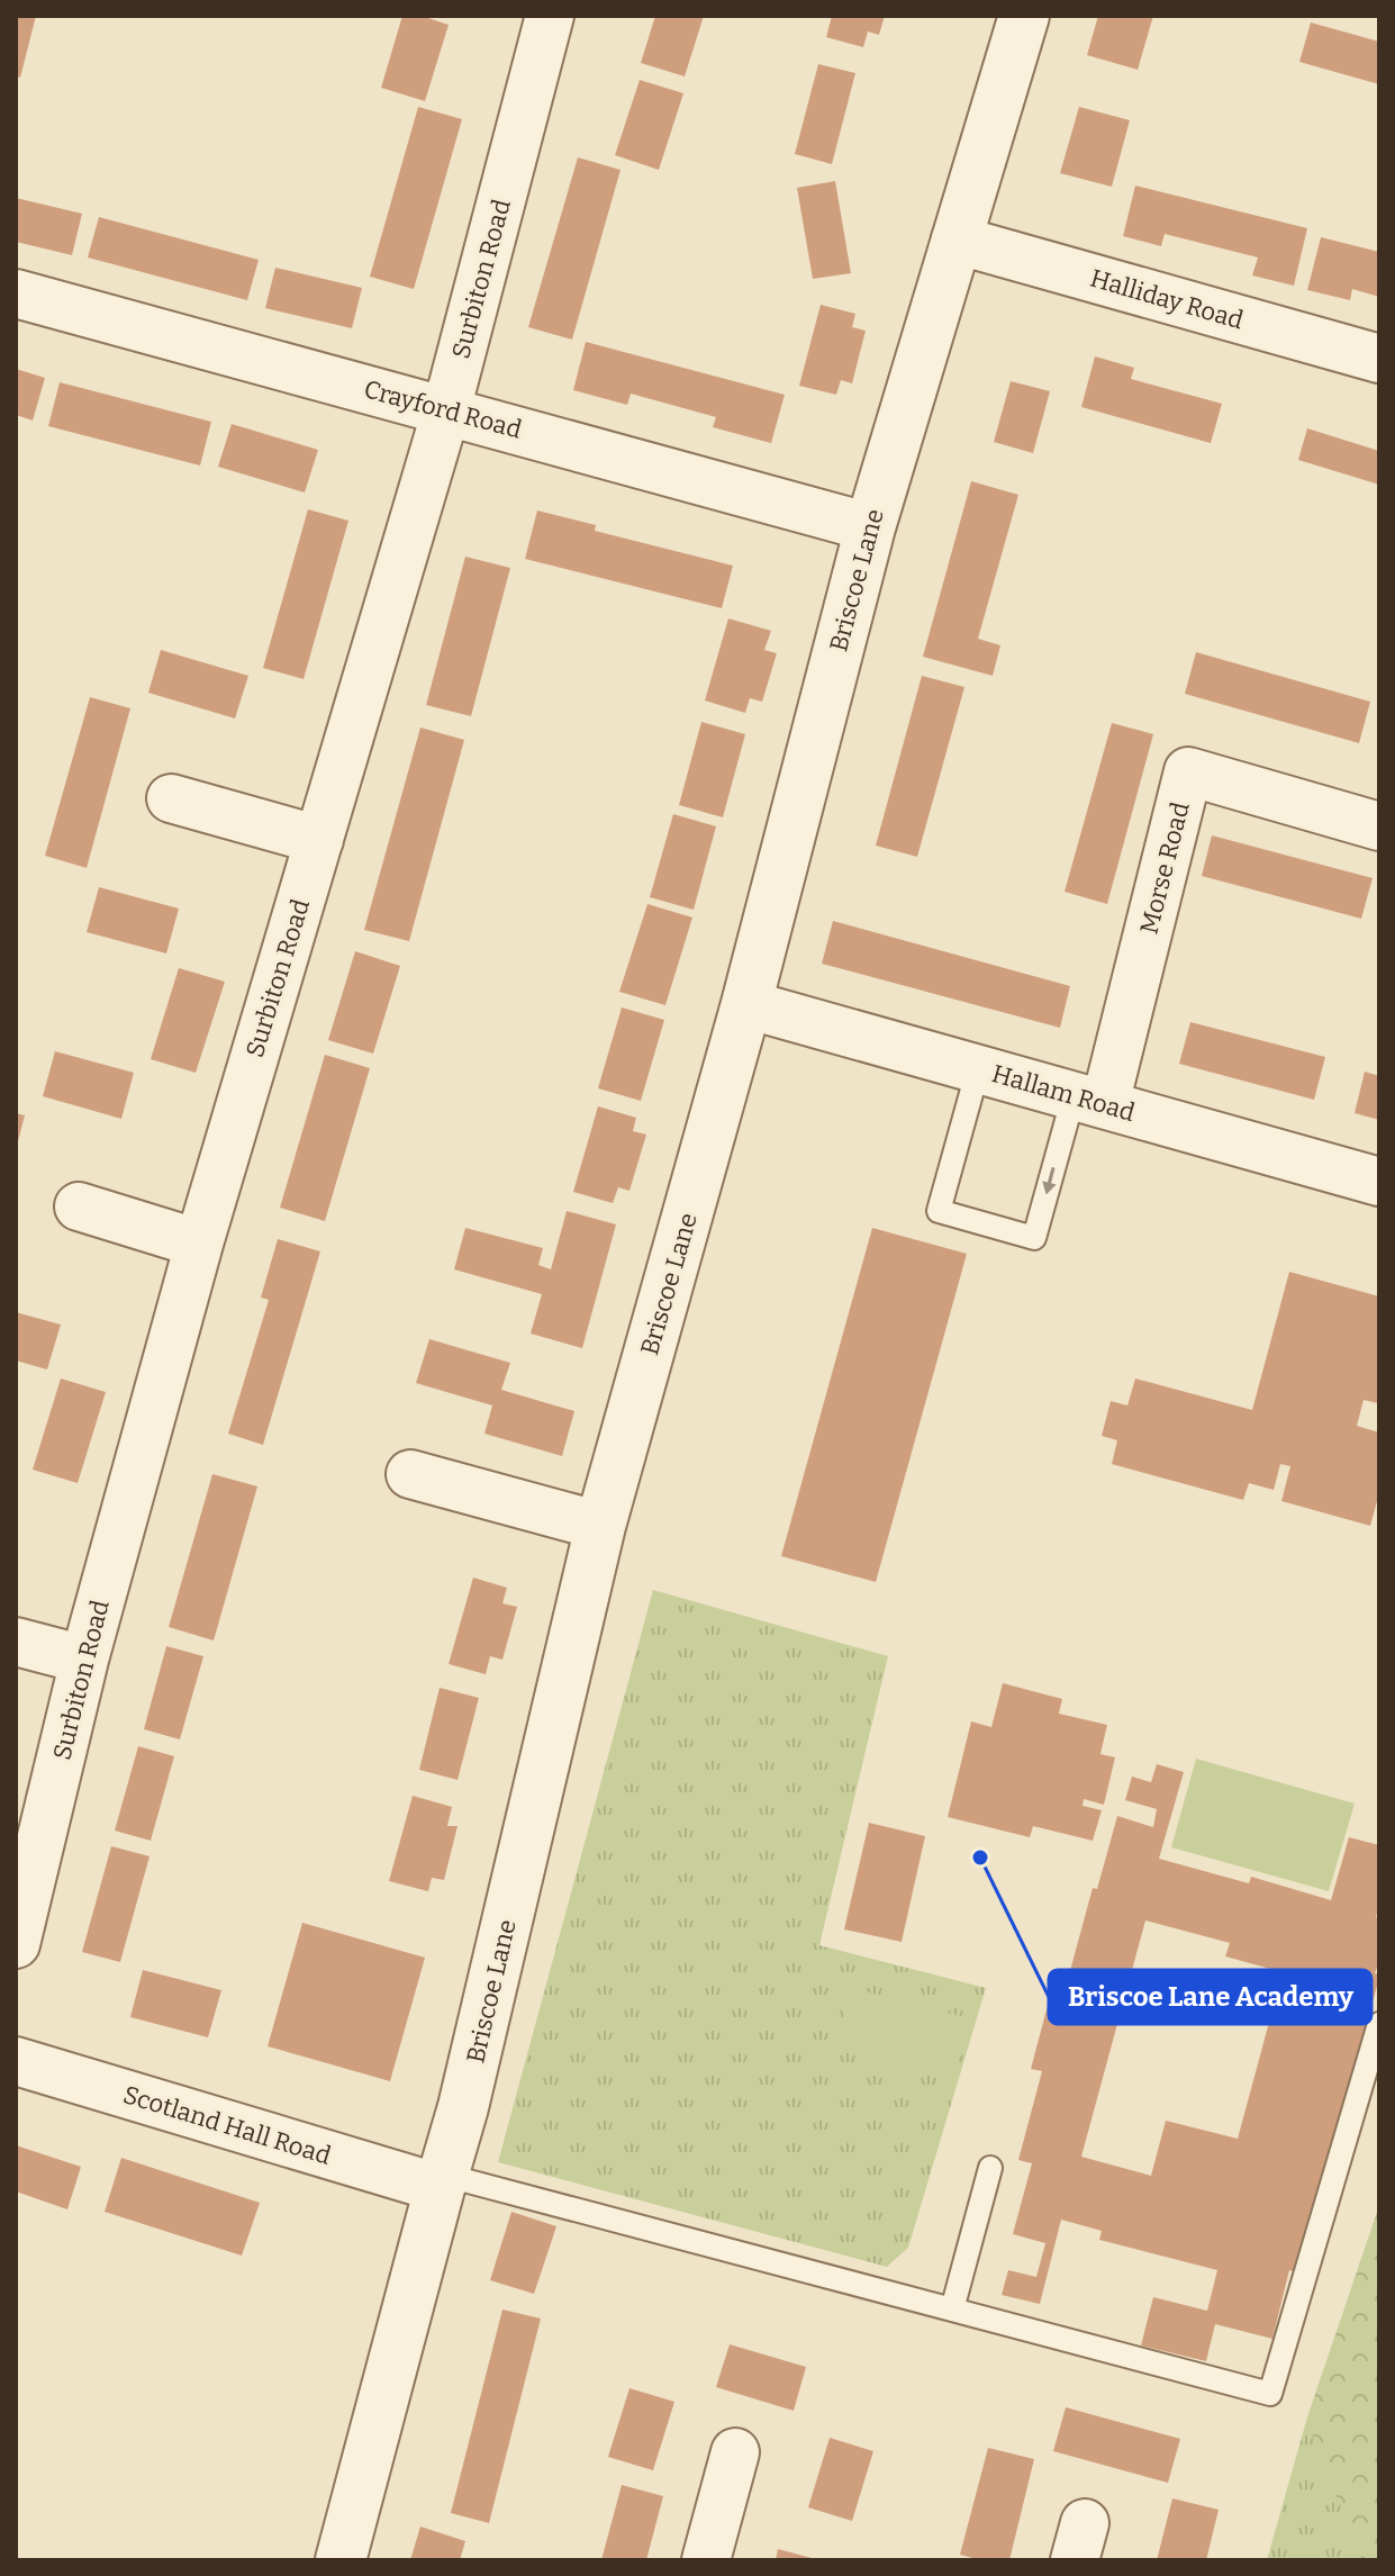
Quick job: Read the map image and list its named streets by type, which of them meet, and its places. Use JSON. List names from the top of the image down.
{
  "streets": {
    "street": [
      "Surbiton Road",
      "Halliday Road",
      "Crayford Road",
      "Briscoe Lane",
      "Morse Road",
      "Hallam Road",
      "Scotland Hall Road"
    ]
  },
  "crossings": [
    ["Surbiton Road", "Crayford Road"],
    ["Halliday Road", "Briscoe Lane"],
    ["Crayford Road", "Briscoe Lane"],
    ["Briscoe Lane", "Hallam Road"],
    ["Briscoe Lane", "Scotland Hall Road"],
    ["Morse Road", "Hallam Road"]
  ],
  "places": ["Briscoe Lane Academy"]
}
